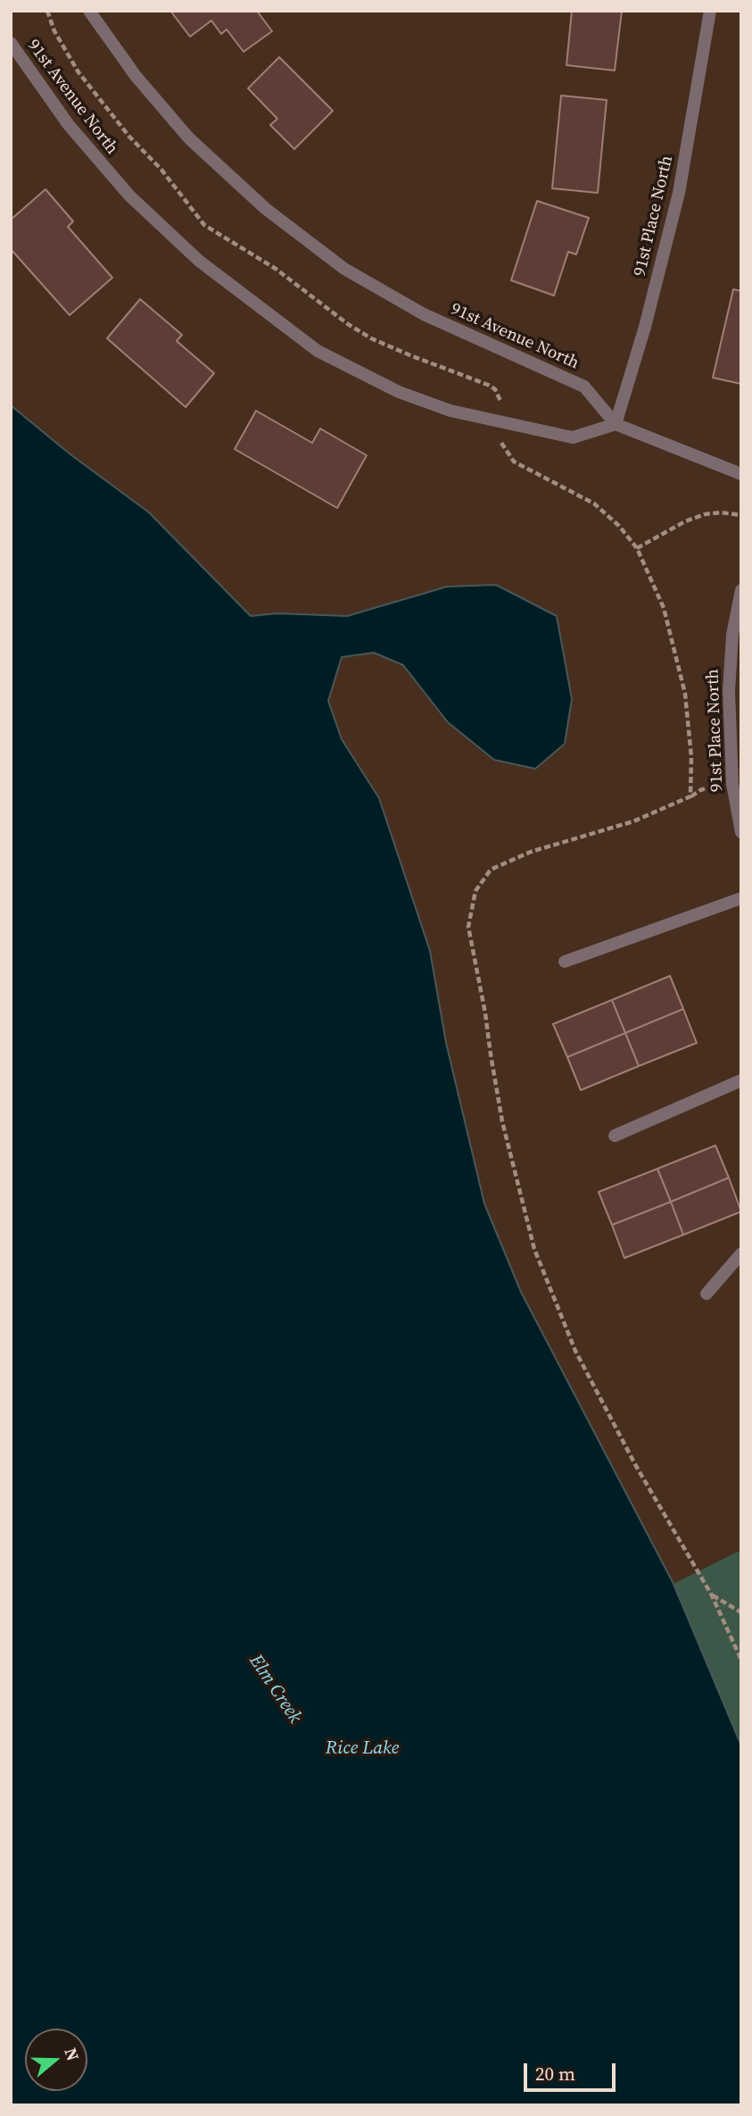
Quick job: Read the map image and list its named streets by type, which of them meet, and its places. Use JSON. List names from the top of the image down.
{
  "streets": {
    "street": ["91st Avenue North", "91st Place North"]
  },
  "crossings": [
    ["91st Avenue North", "91st Place North"]
  ],
  "water": ["Elm Creek", "Rice Lake"],
  "scale_bar": "20 m",
  "north": "right"
}
